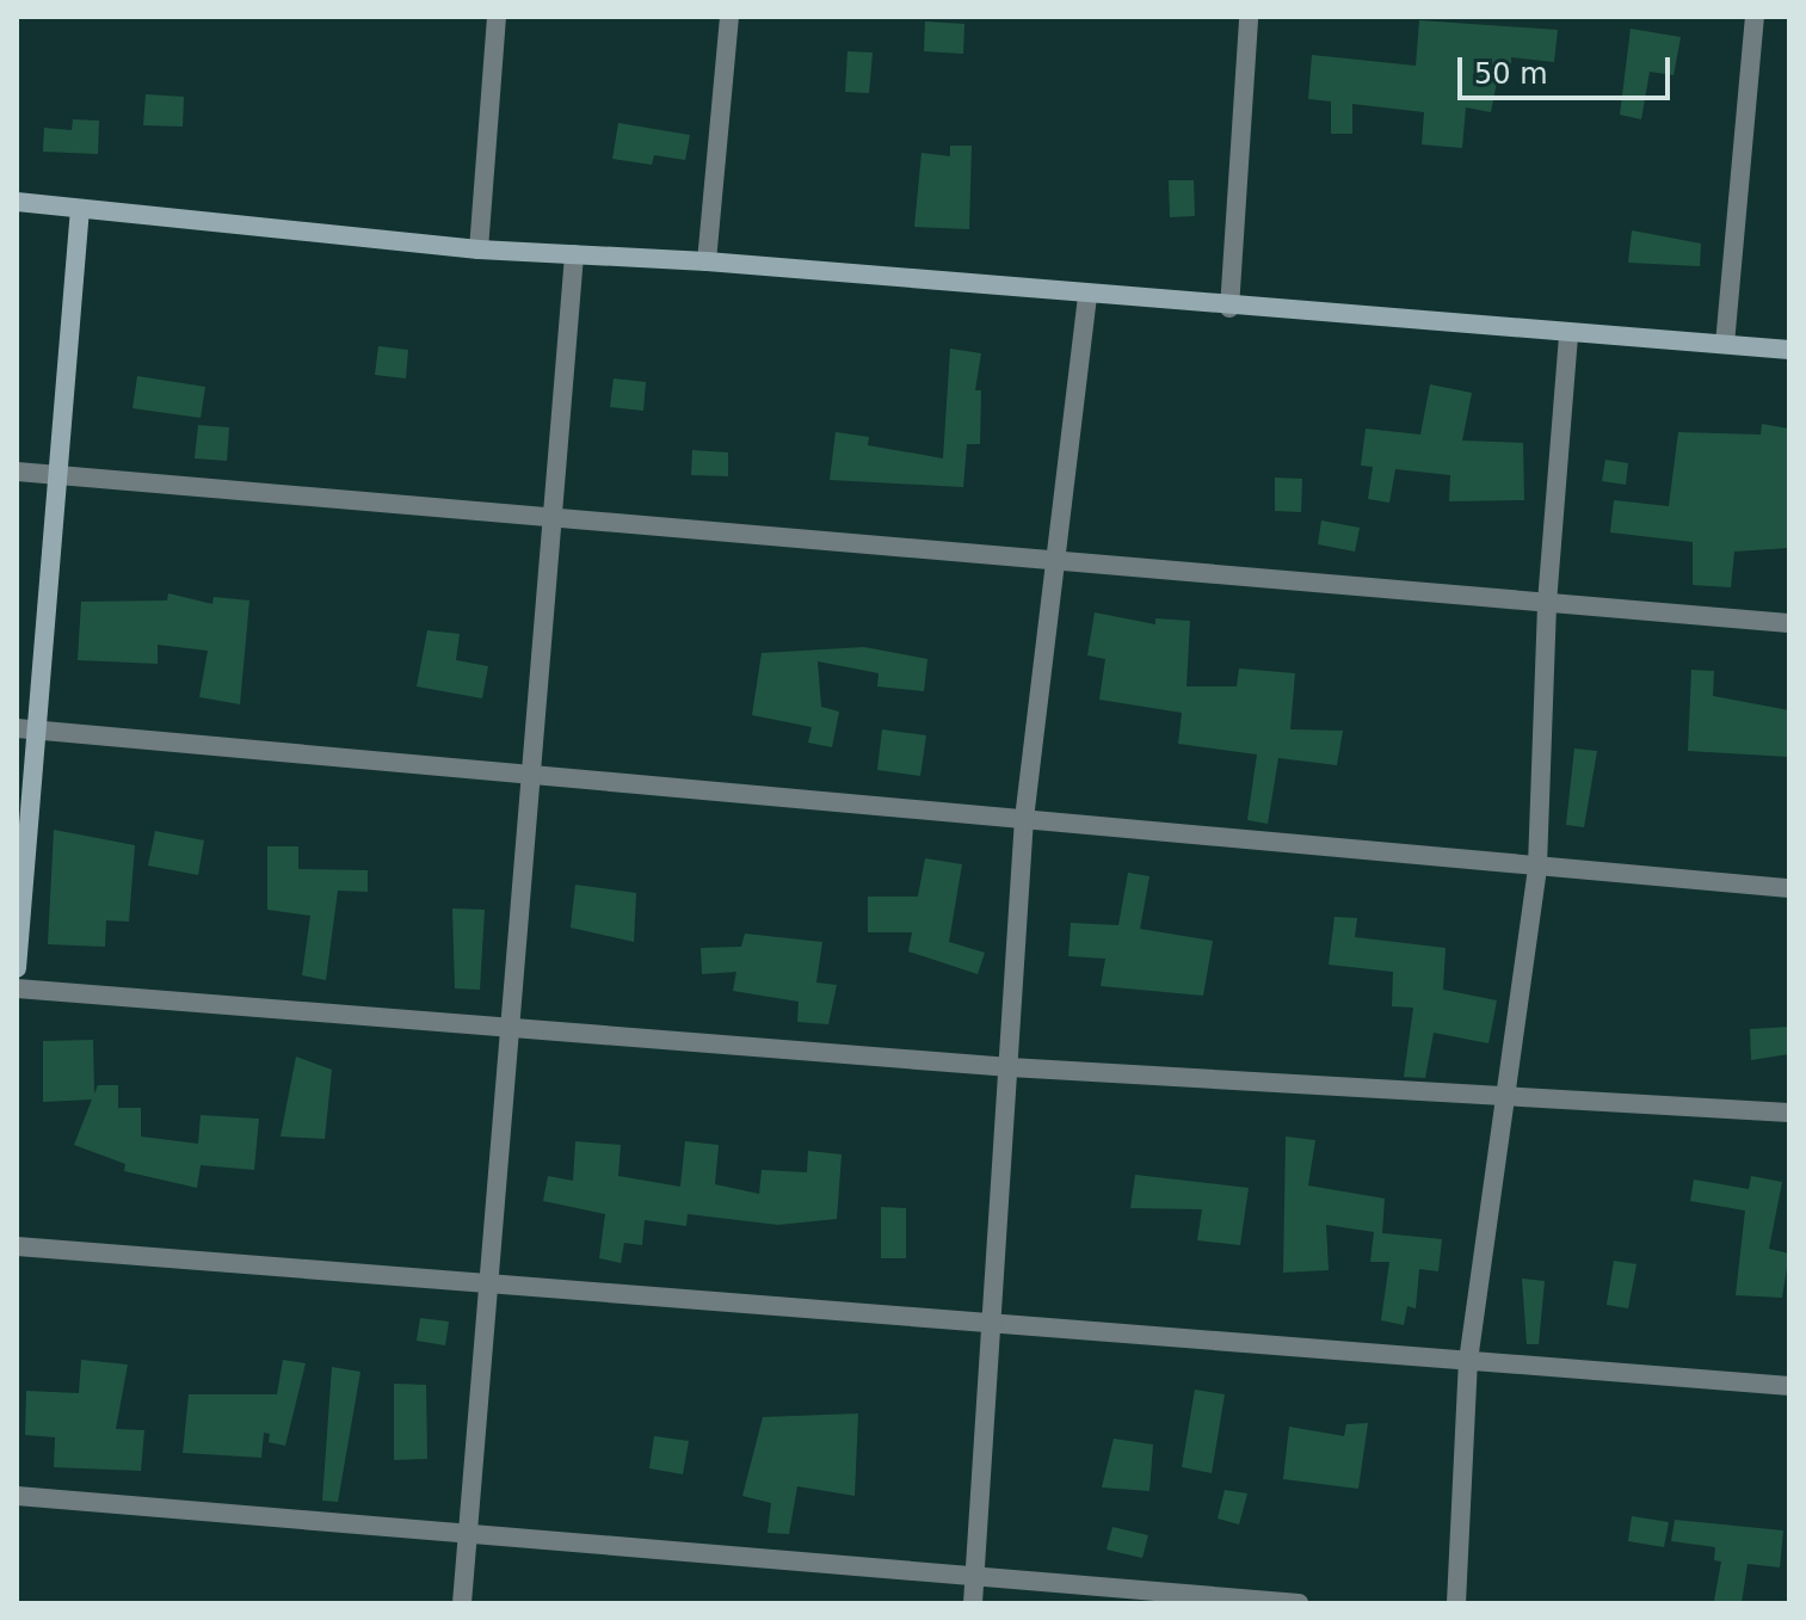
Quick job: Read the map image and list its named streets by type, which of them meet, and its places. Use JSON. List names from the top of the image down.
{
  "scale_bar": "50 m"
}
